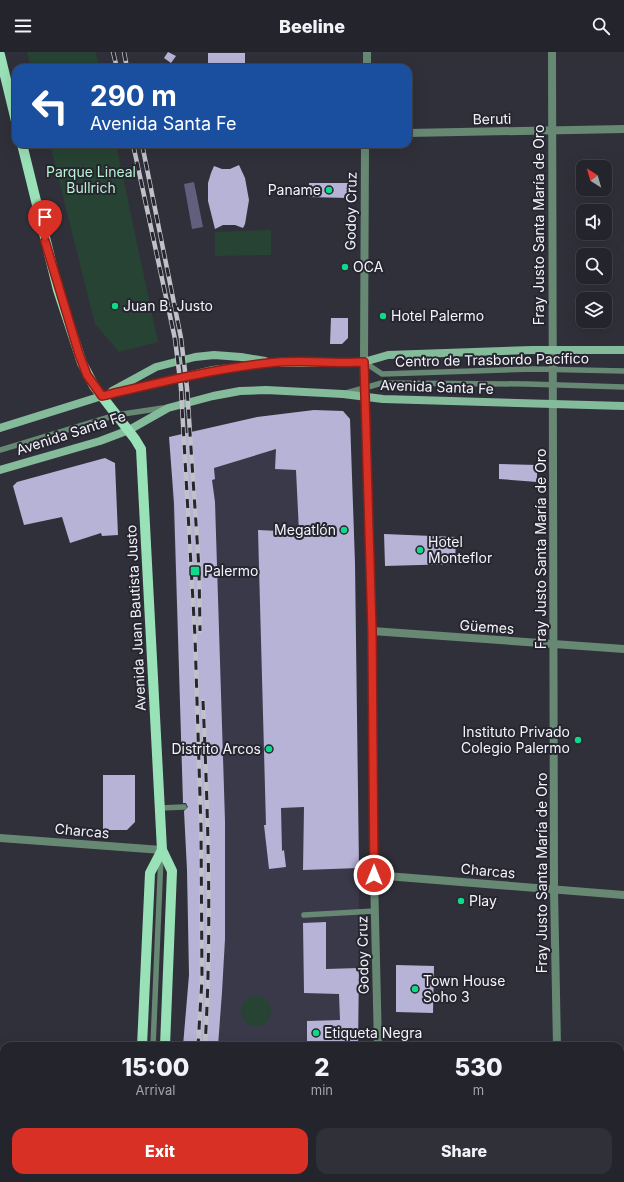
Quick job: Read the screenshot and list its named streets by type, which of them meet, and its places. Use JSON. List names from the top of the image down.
{
  "streets": {
    "main road": ["Avenida Santa Fe", "Avenida Juan Bautista Justo"],
    "street": [
      "Beruti",
      "Godoy Cruz",
      "Fray Justo Santa María de Oro",
      "Güemes",
      "Charcas"
    ],
    "lane": ["Centro de Trasbordo Pacífico"]
  },
  "crossings": [
    ["Beruti", "Fray Justo Santa María de Oro"],
    ["Godoy Cruz", "Centro de Trasbordo Pacífico"],
    ["Godoy Cruz", "Avenida Santa Fe"],
    ["Godoy Cruz", "Güemes"],
    ["Godoy Cruz", "Charcas"],
    ["Fray Justo Santa María de Oro", "Centro de Trasbordo Pacífico"],
    ["Fray Justo Santa María de Oro", "Avenida Santa Fe"],
    ["Fray Justo Santa María de Oro", "Güemes"],
    ["Fray Justo Santa María de Oro", "Charcas"],
    ["Centro de Trasbordo Pacífico", "Avenida Santa Fe"],
    ["Avenida Santa Fe", "Avenida Juan Bautista Justo"],
    ["Avenida Juan Bautista Justo", "Charcas"]
  ],
  "parks": ["Parque Lineal Bullrich"],
  "places": {
    "other": [
      "Paname",
      "OCA",
      "Juan B. Justo",
      "Hotel Palermo",
      "Megatlón",
      "Hotel Monteflor",
      "Instituto Privado Colegio Palermo",
      "Distrito Arcos",
      "Play",
      "Town House Soho 3",
      "Etiqueta Negra"
    ],
    "transit": ["Palermo"]
  },
  "north": "top left",
  "page": {
    "header": "Beeline",
    "turn": ["290 m", "Avenida Santa Fe"],
    "eta": [
      "15:00",
      "Arrival",
      "2",
      "min",
      "530",
      "m"
    ],
    "buttons": ["Exit", "Share"]
  }
}
